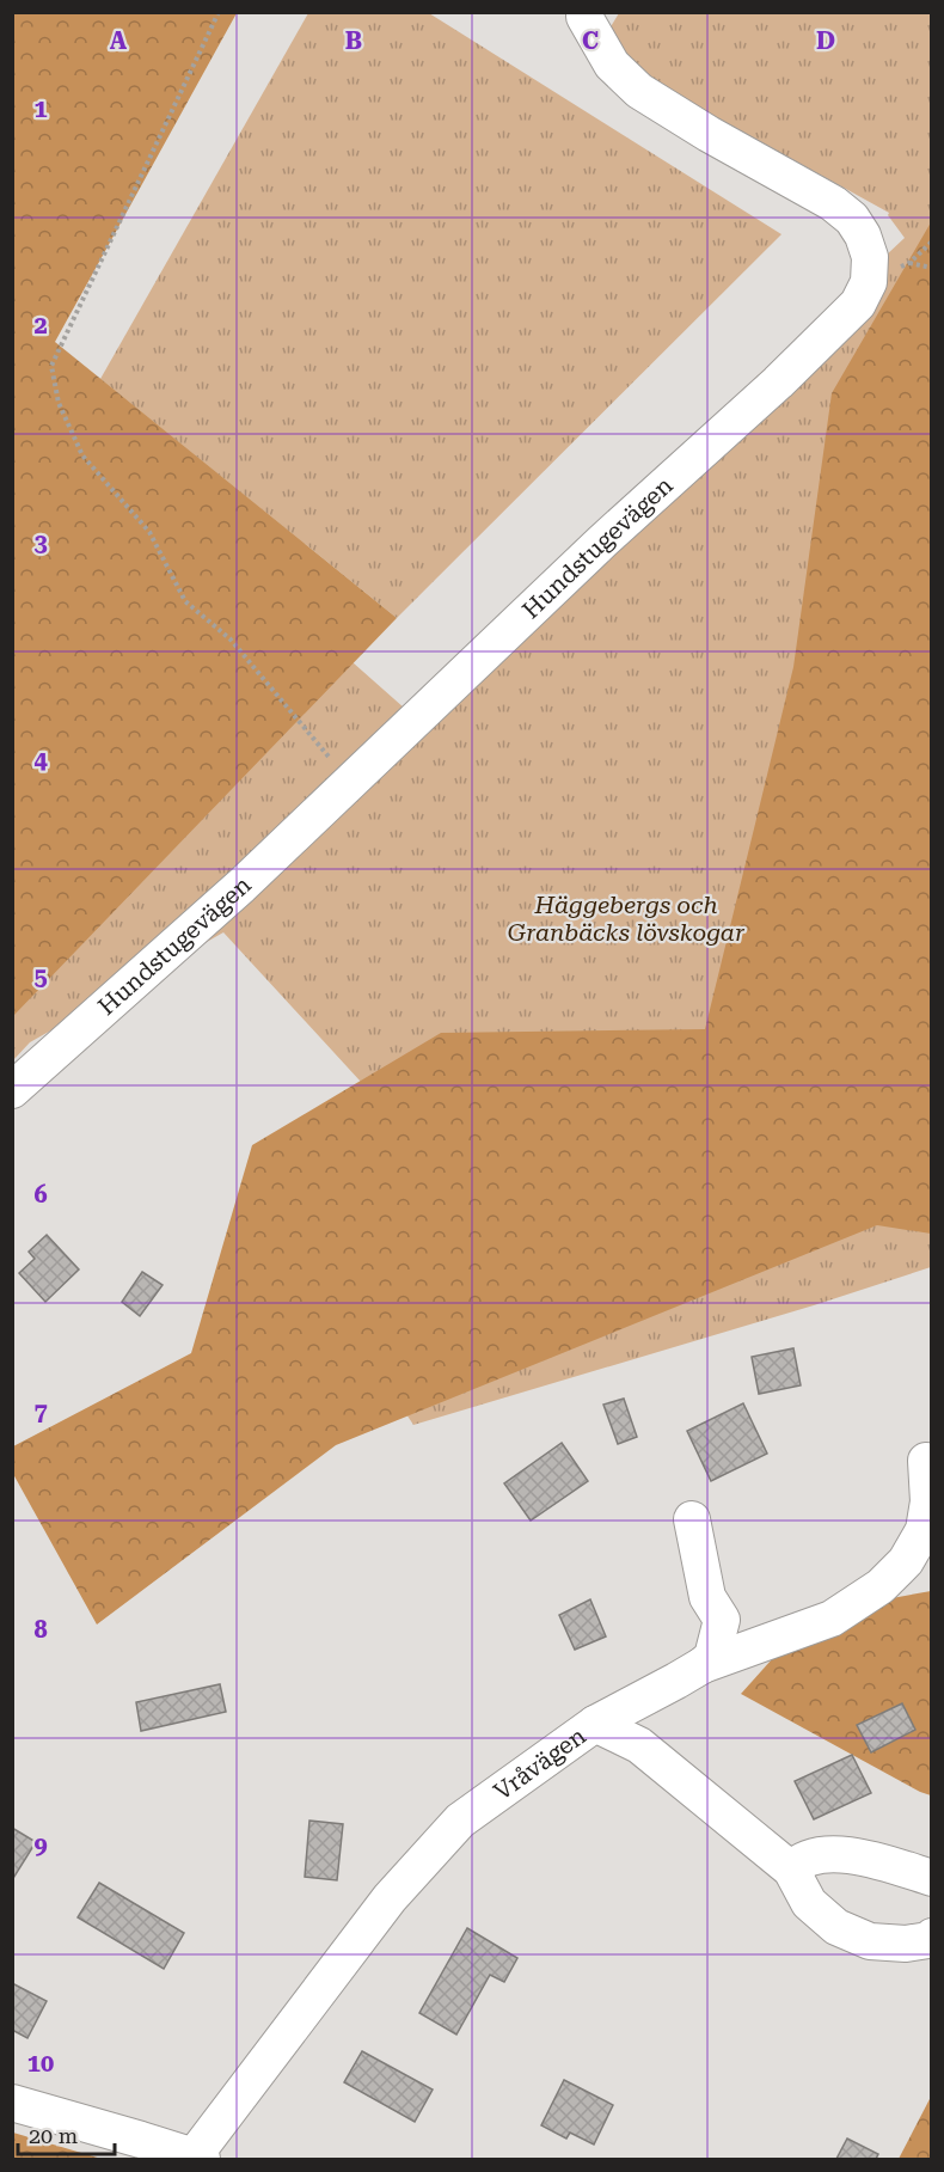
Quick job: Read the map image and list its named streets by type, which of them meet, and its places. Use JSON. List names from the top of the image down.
{
  "streets": {
    "street": ["Hundstugevägen", "Vråvägen"]
  },
  "parks": ["Häggebergs och Granbäcks lövskogar"],
  "scale_bar": "20 m",
  "grid": {
    "columns": [
      "A",
      "B",
      "C",
      "D"
    ],
    "rows": [
      "1",
      "2",
      "3",
      "4",
      "5",
      "6",
      "7",
      "8",
      "9",
      "10"
    ]
  }
}
